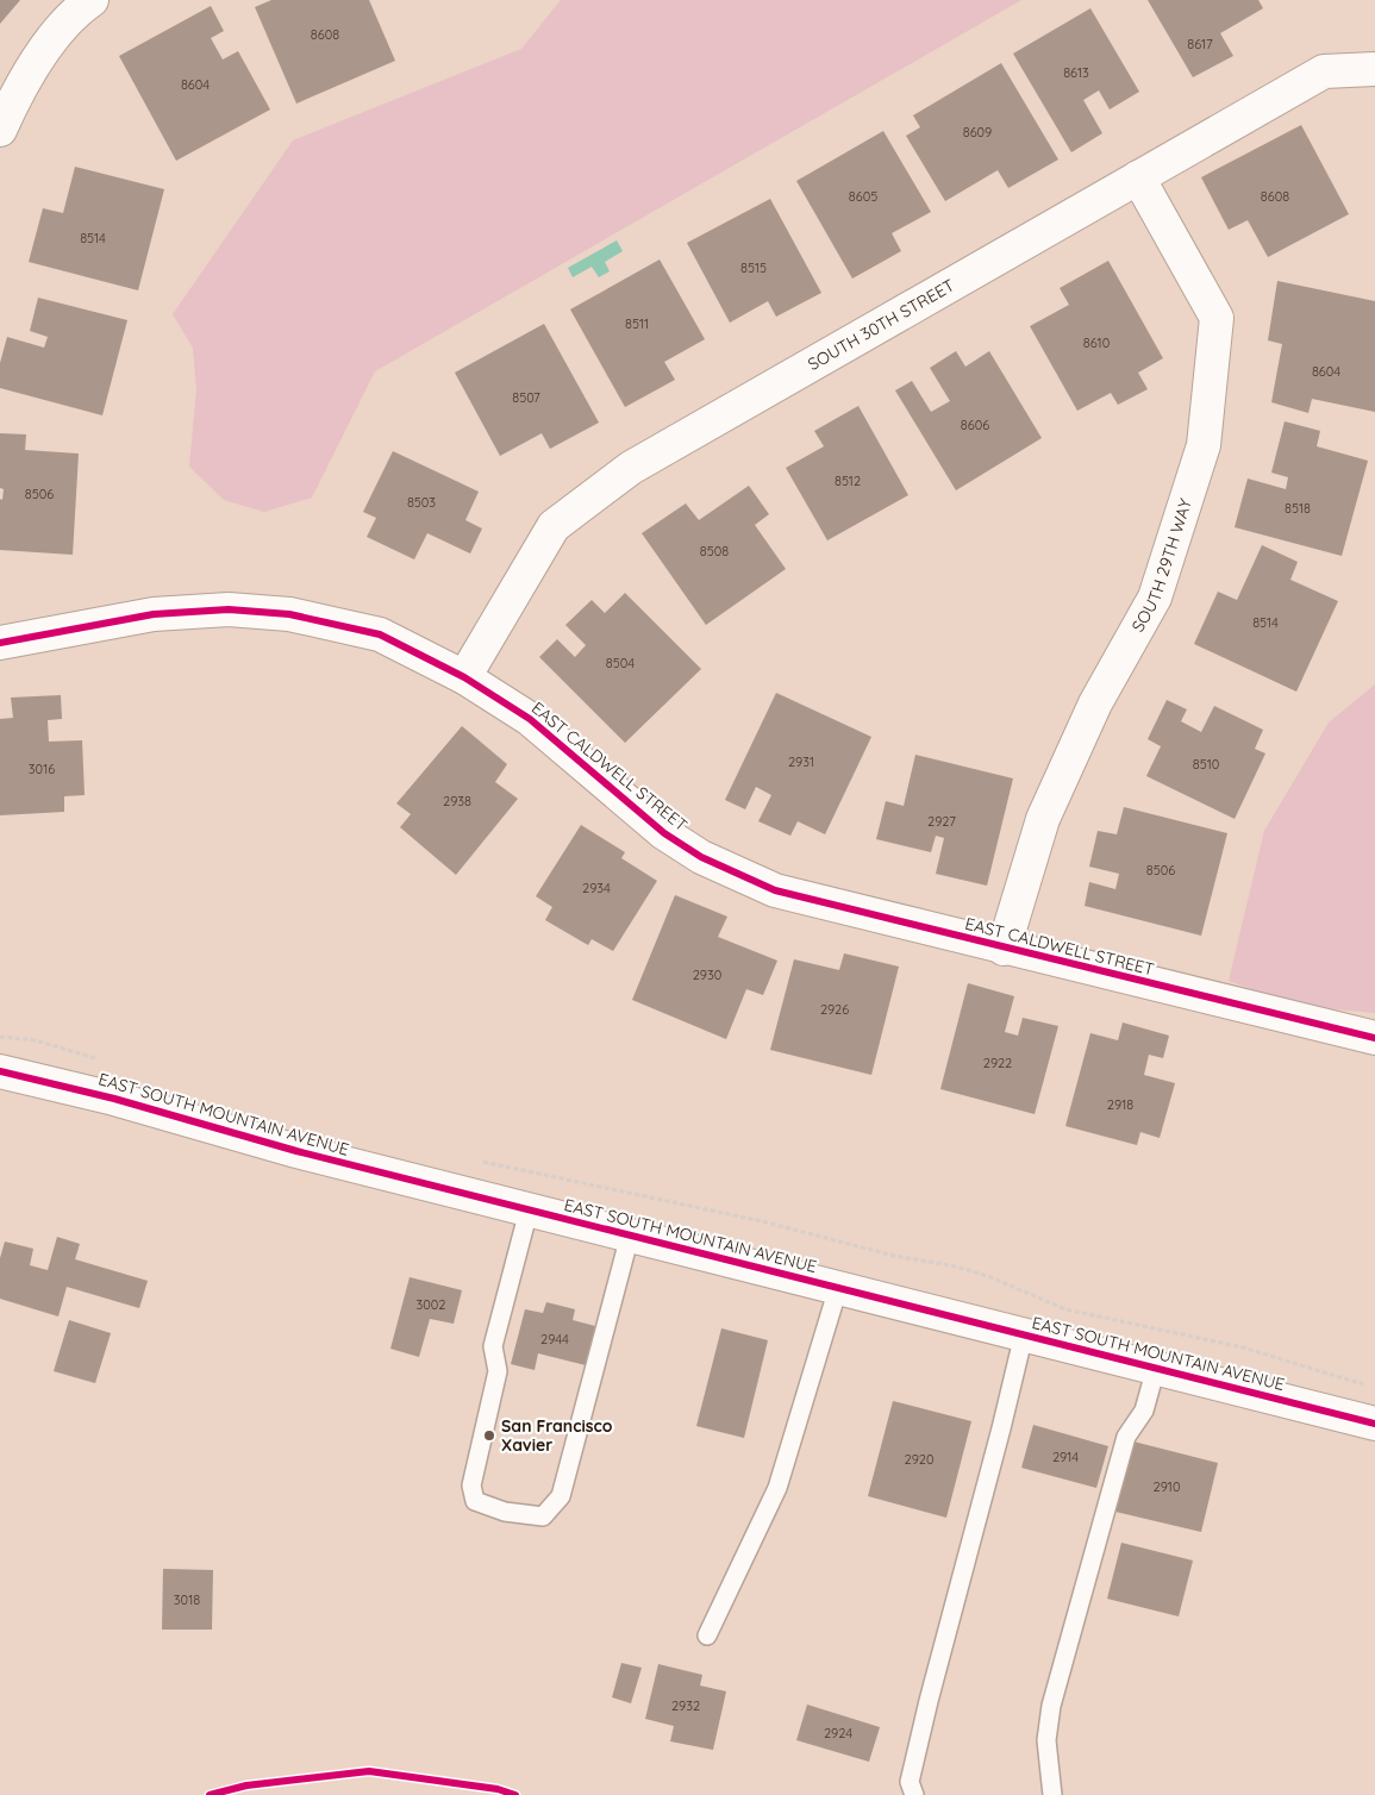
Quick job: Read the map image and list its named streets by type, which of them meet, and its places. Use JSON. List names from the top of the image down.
{
  "streets": {
    "street": [
      "SOUTH 30TH STREET",
      "SOUTH 29TH WAY",
      "EAST CALDWELL STREET",
      "EAST SOUTH MOUNTAIN AVENUE"
    ]
  },
  "crossings": [
    ["SOUTH 30TH STREET", "SOUTH 29TH WAY"],
    ["SOUTH 30TH STREET", "EAST CALDWELL STREET"],
    ["SOUTH 29TH WAY", "EAST CALDWELL STREET"]
  ],
  "places": ["San Francisco Xavier"],
  "house_numbers": [
    "8608",
    "8617",
    "8613",
    "8604",
    "8609",
    "8605",
    "8608",
    "8514",
    "8515",
    "8511",
    "8610",
    "8604",
    "8507",
    "8606",
    "8512",
    "8506",
    "8503",
    "8518",
    "8508",
    "8514",
    "8504",
    "2931",
    "8510",
    "3016",
    "2938",
    "2927",
    "8506",
    "2934",
    "2930",
    "2926",
    "2922",
    "2918",
    "3002",
    "2944",
    "2914",
    "2920",
    "2910",
    "3018",
    "2932",
    "2924"
  ]
}
